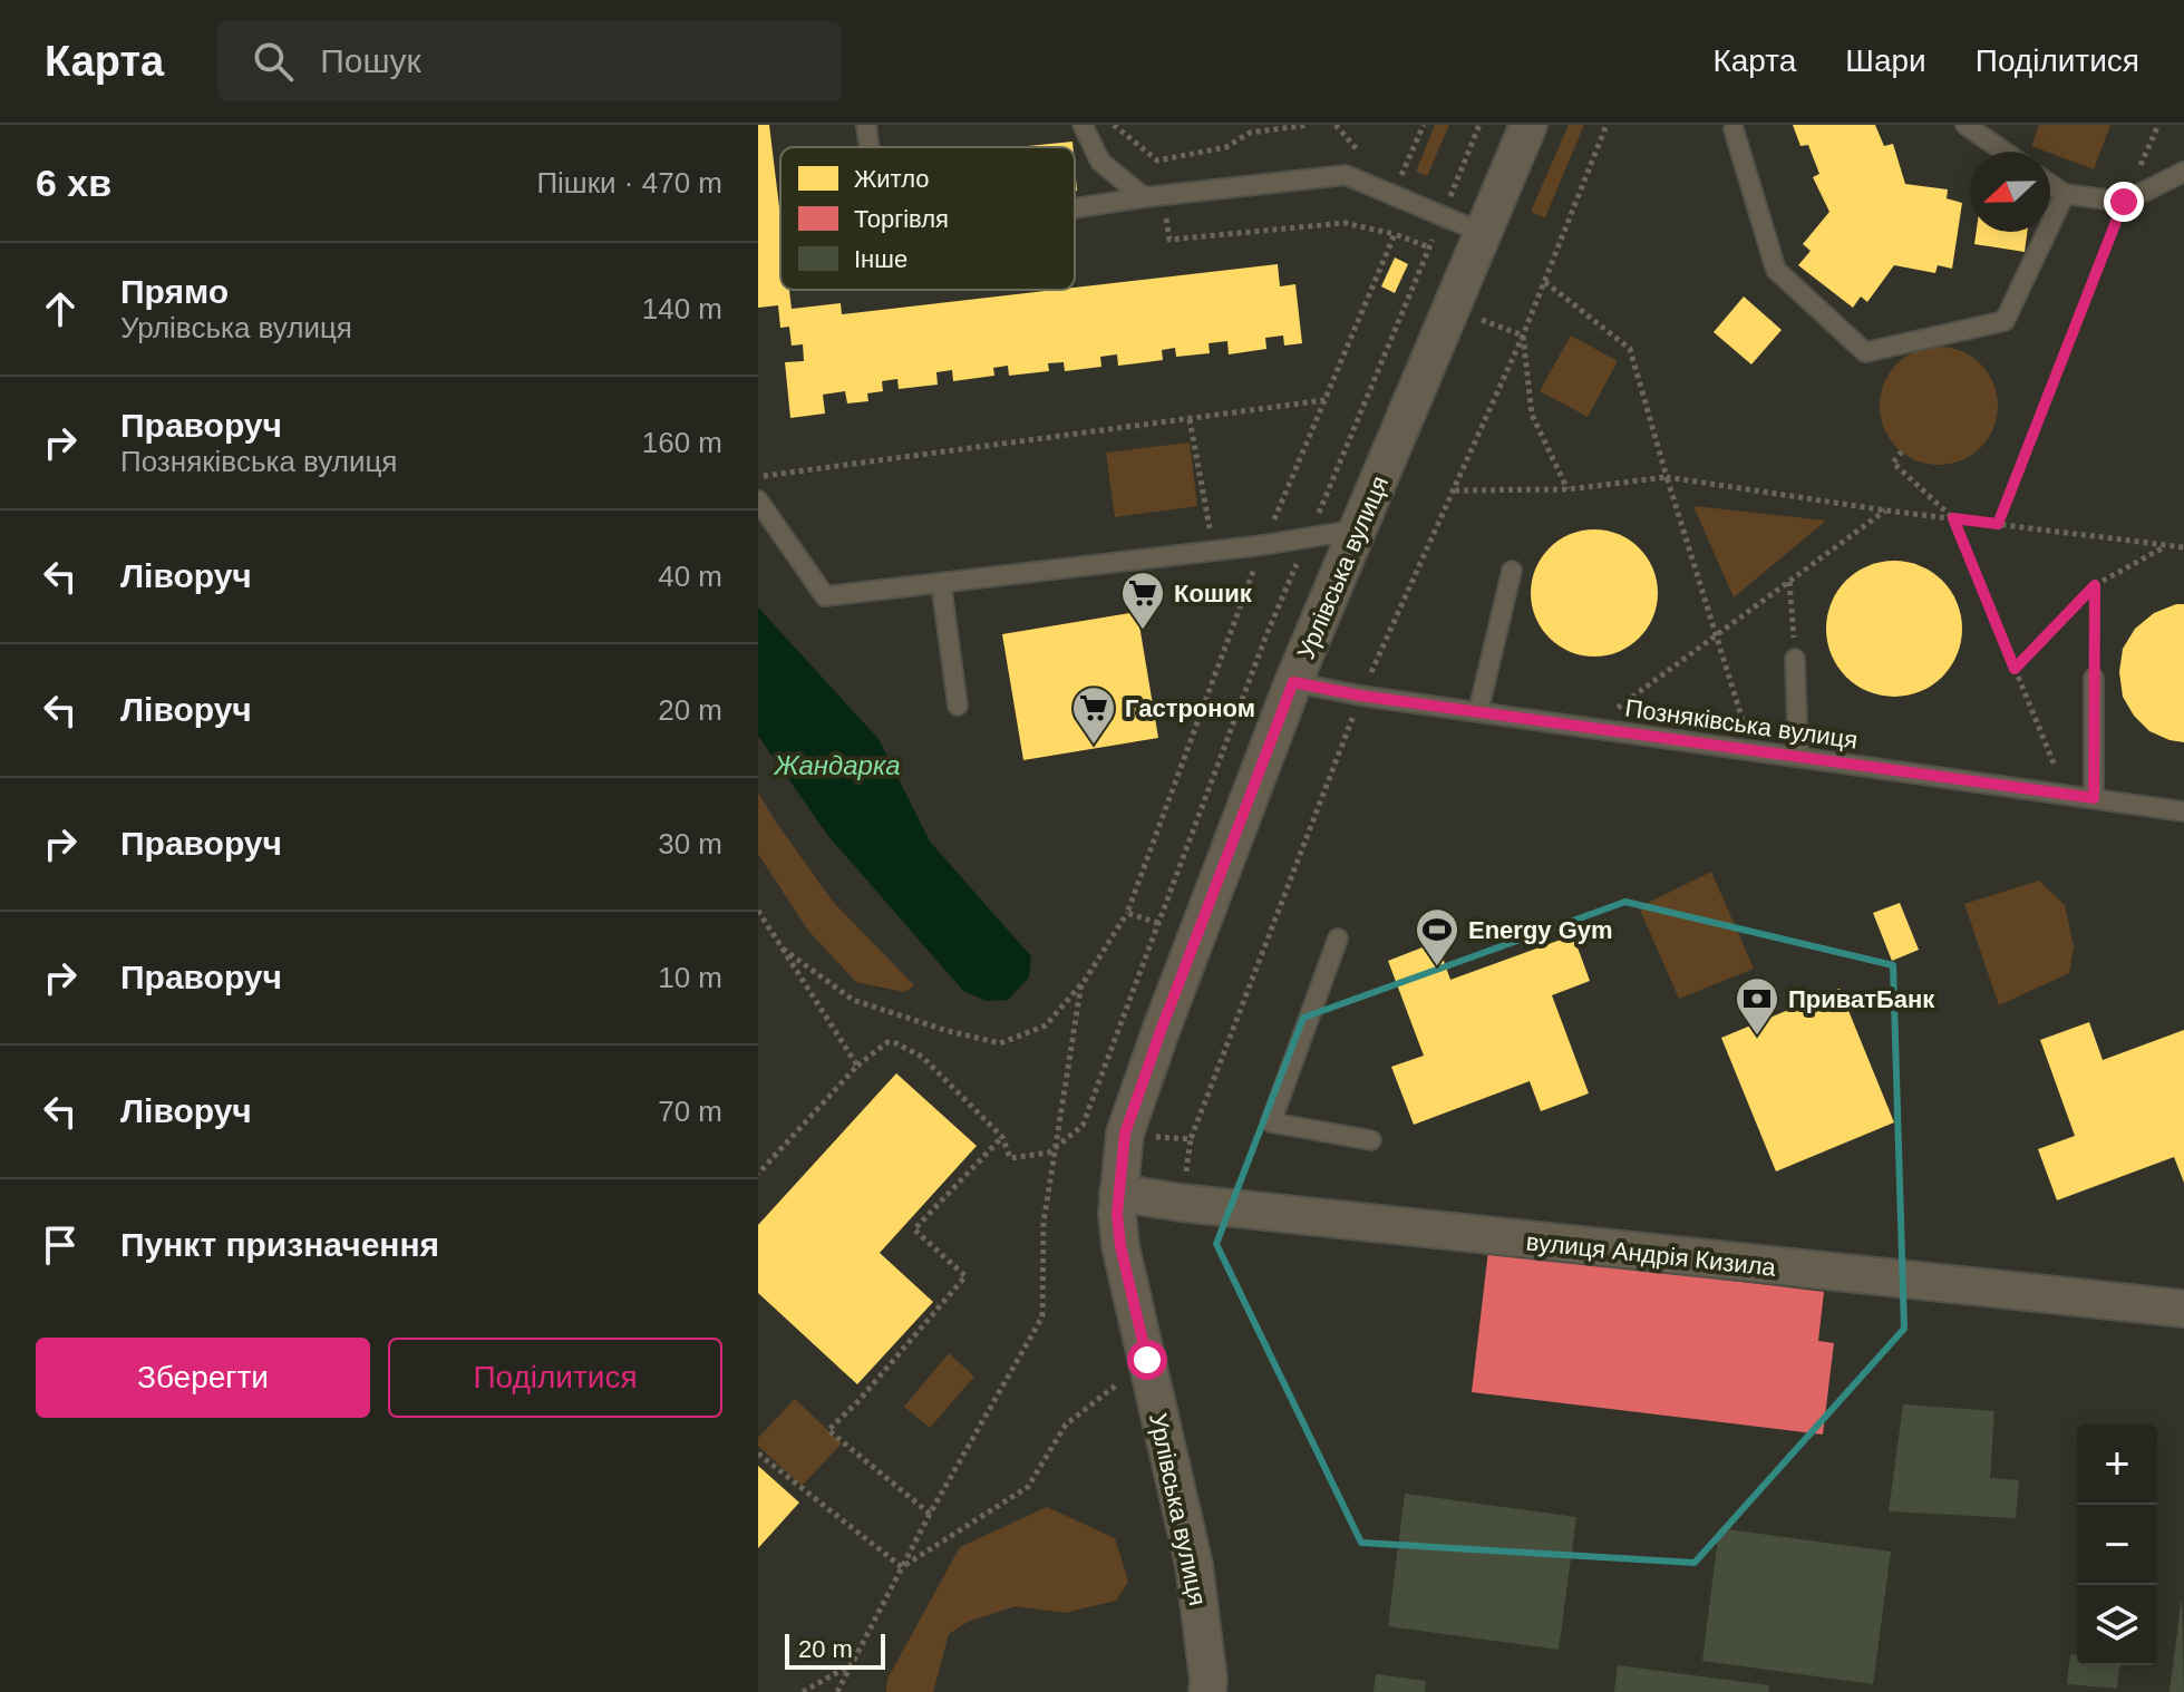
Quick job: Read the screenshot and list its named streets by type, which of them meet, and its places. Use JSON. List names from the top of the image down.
{
  "streets": {
    "street": ["Урлівська вулиця", "вулиця Андрія Кизила"],
    "lane": ["Позняківська вулиця"]
  },
  "crossings": [
    ["Урлівська вулиця", "Позняківська вулиця"],
    ["Урлівська вулиця", "вулиця Андрія Кизила"]
  ],
  "water": ["Жандарка"],
  "places": {
    "supermarket": ["Кошик", "Гастроном"],
    "sports": ["Energy Gym"],
    "bank": ["ПриватБанк"]
  },
  "legend": ["Житло", "Торгівля", "Інше"],
  "scale_bar": "20 m",
  "north": "left",
  "page": {
    "header": "Карта",
    "search": "Пошук",
    "nav": ["Карта", "Шари", "Поділитися"],
    "heading": ["6 хв", "Пішки · 470 m"],
    "list": [
      ["Прямо", "Урлівська вулиця", "140 m"],
      ["Праворуч", "Позняківська вулиця", "160 m"],
      ["Ліворуч", "40 m"],
      ["Ліворуч", "20 m"],
      ["Праворуч", "30 m"],
      ["Праворуч", "10 m"],
      ["Ліворуч", "70 m"],
      "Пункт призначення"
    ],
    "buttons": ["Зберегти", "Поділитися"],
    "map_buttons": ["+", "−"],
    "scale": "20 m"
  }
}
